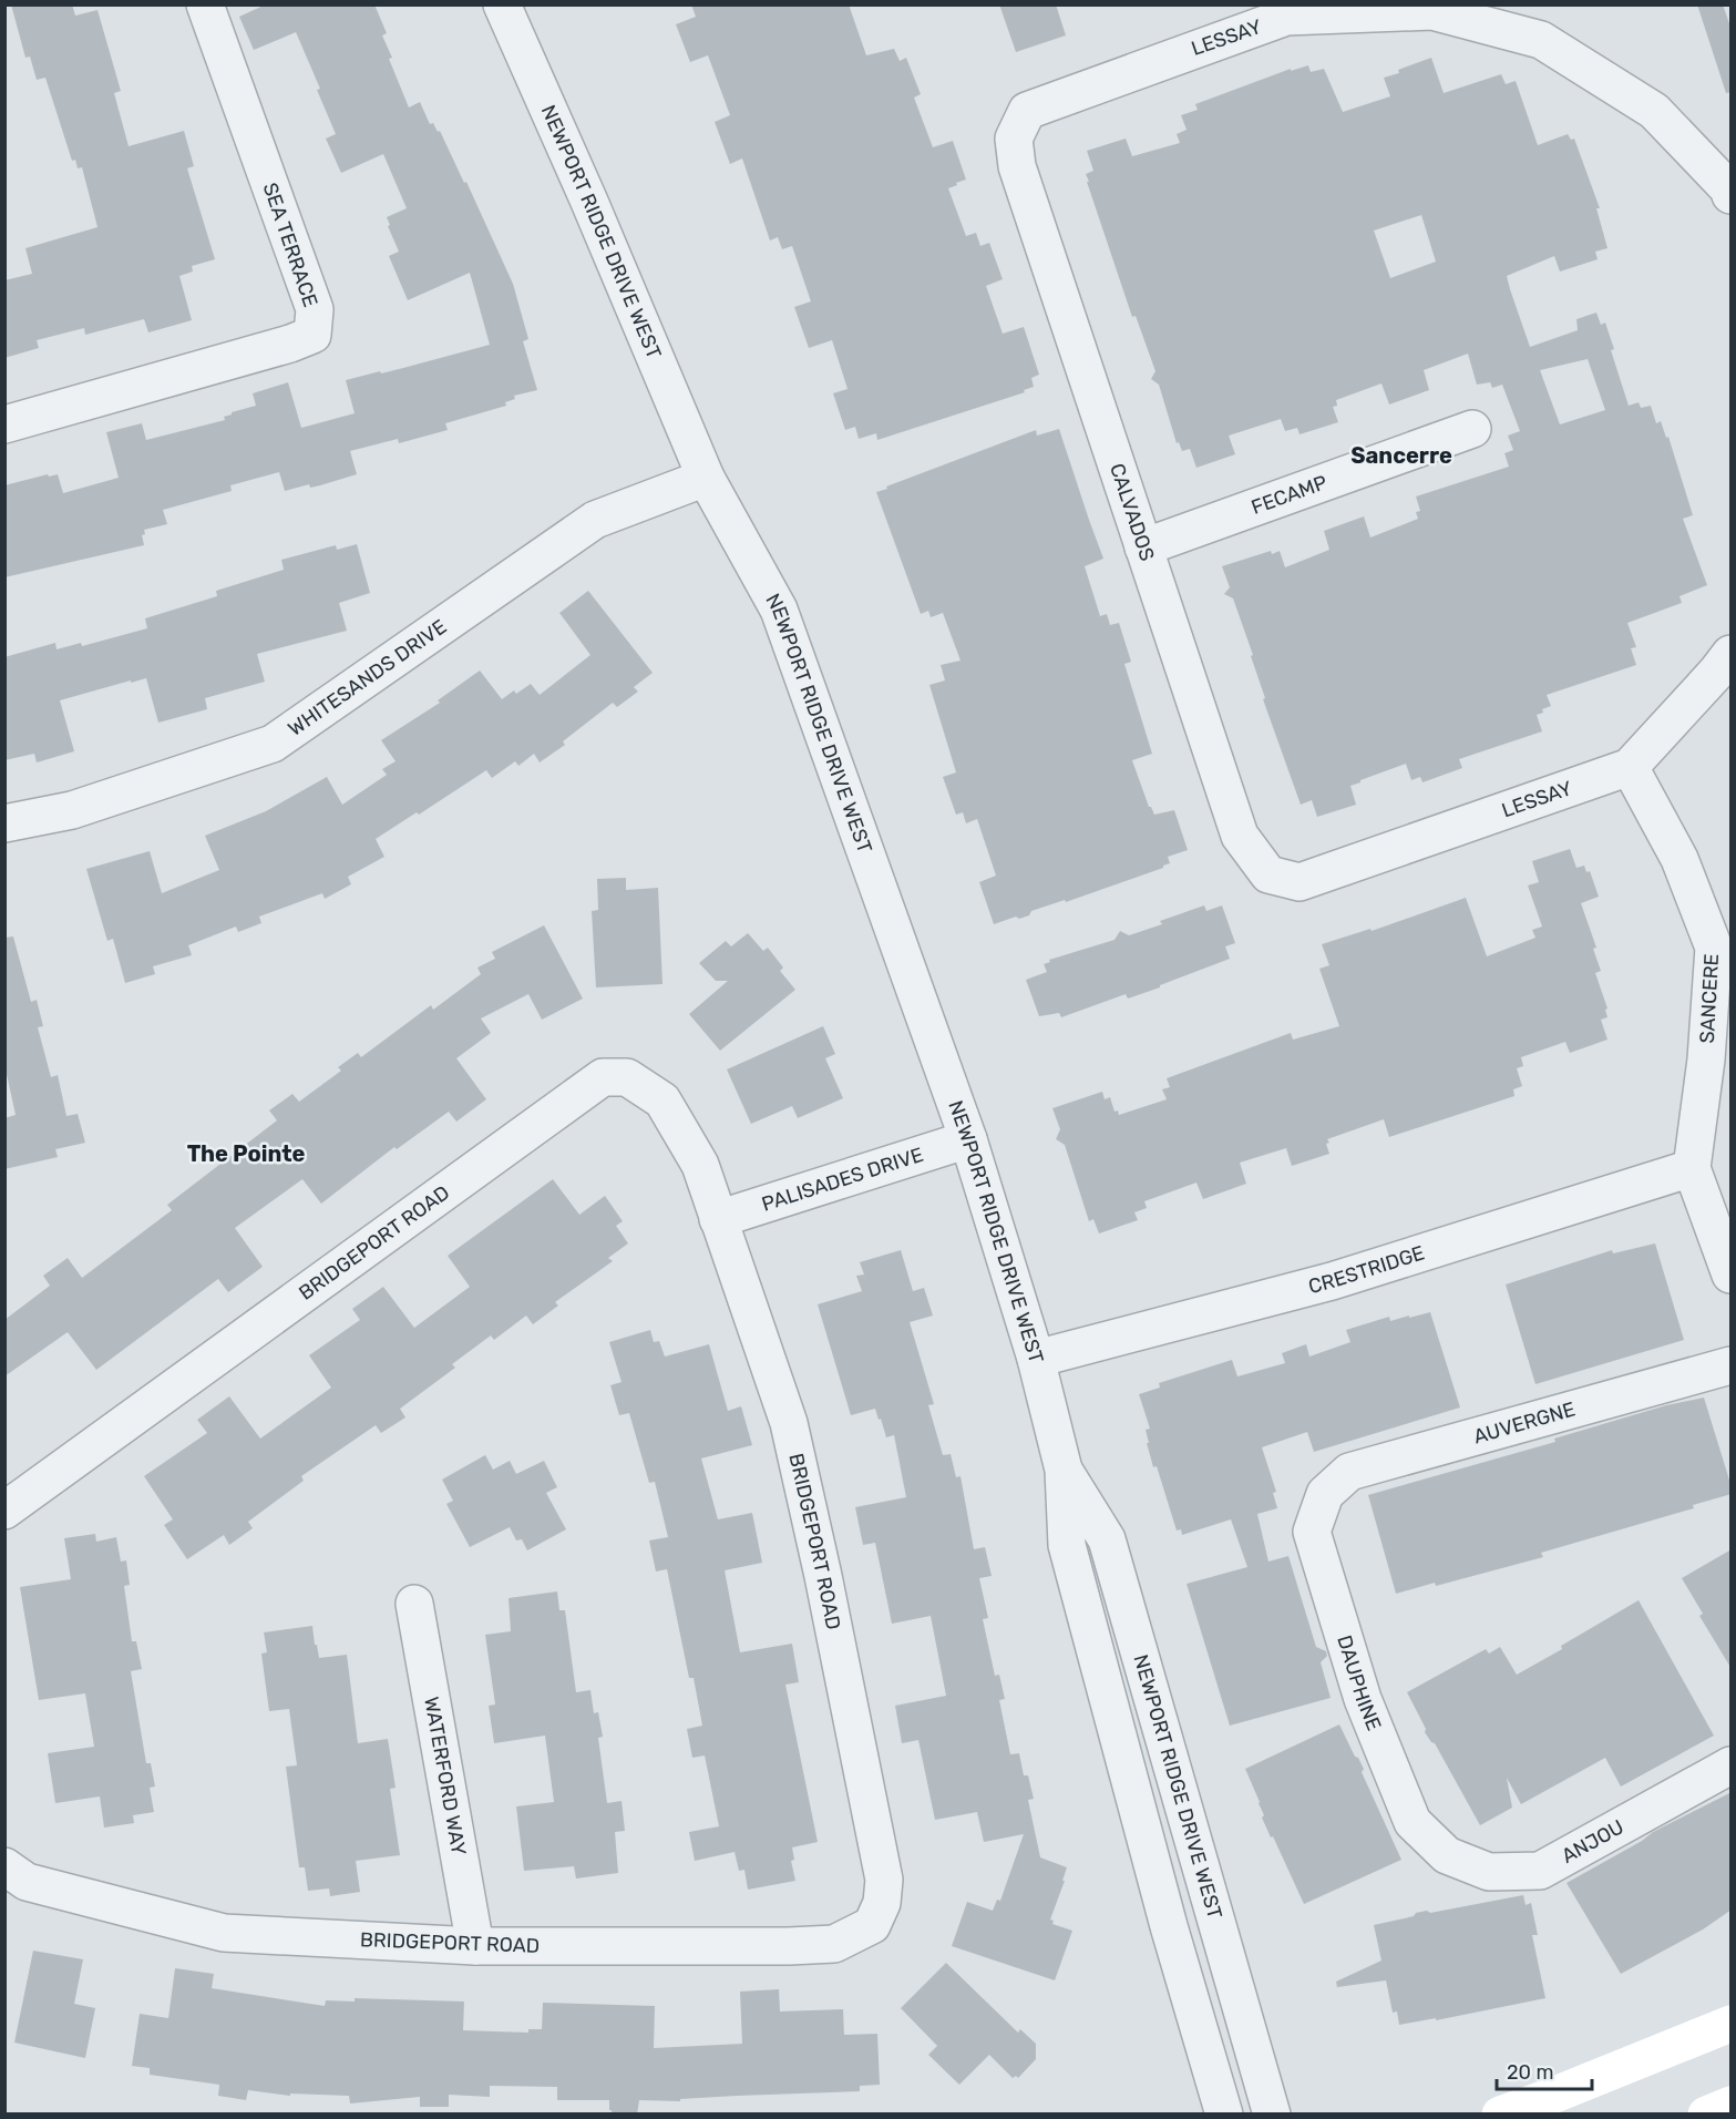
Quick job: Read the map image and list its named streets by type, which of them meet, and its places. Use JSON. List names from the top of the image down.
{
  "streets": {
    "street": [
      "LESSAY",
      "NEWPORT RIDGE DRIVE WEST",
      "SEA TERRACE",
      "FECAMP",
      "CALVADOS",
      "WHITESANDS DRIVE",
      "SANCERE",
      "PALISADES DRIVE",
      "BRIDGEPORT ROAD",
      "CRESTRIDGE",
      "AUVERGNE",
      "DAUPHINE",
      "WATERFORD WAY",
      "ANJOU"
    ]
  },
  "crossings": [
    ["LESSAY", "CALVADOS"],
    ["LESSAY", "SANCERE"],
    ["NEWPORT RIDGE DRIVE WEST", "WHITESANDS DRIVE"],
    ["NEWPORT RIDGE DRIVE WEST", "PALISADES DRIVE"],
    ["NEWPORT RIDGE DRIVE WEST", "CRESTRIDGE"],
    ["FECAMP", "CALVADOS"],
    ["SANCERE", "CRESTRIDGE"],
    ["PALISADES DRIVE", "BRIDGEPORT ROAD"],
    ["BRIDGEPORT ROAD", "WATERFORD WAY"],
    ["AUVERGNE", "DAUPHINE"],
    ["DAUPHINE", "ANJOU"]
  ],
  "districts": ["Sancerre", "The Pointe"],
  "scale_bar": "20 m"
}
